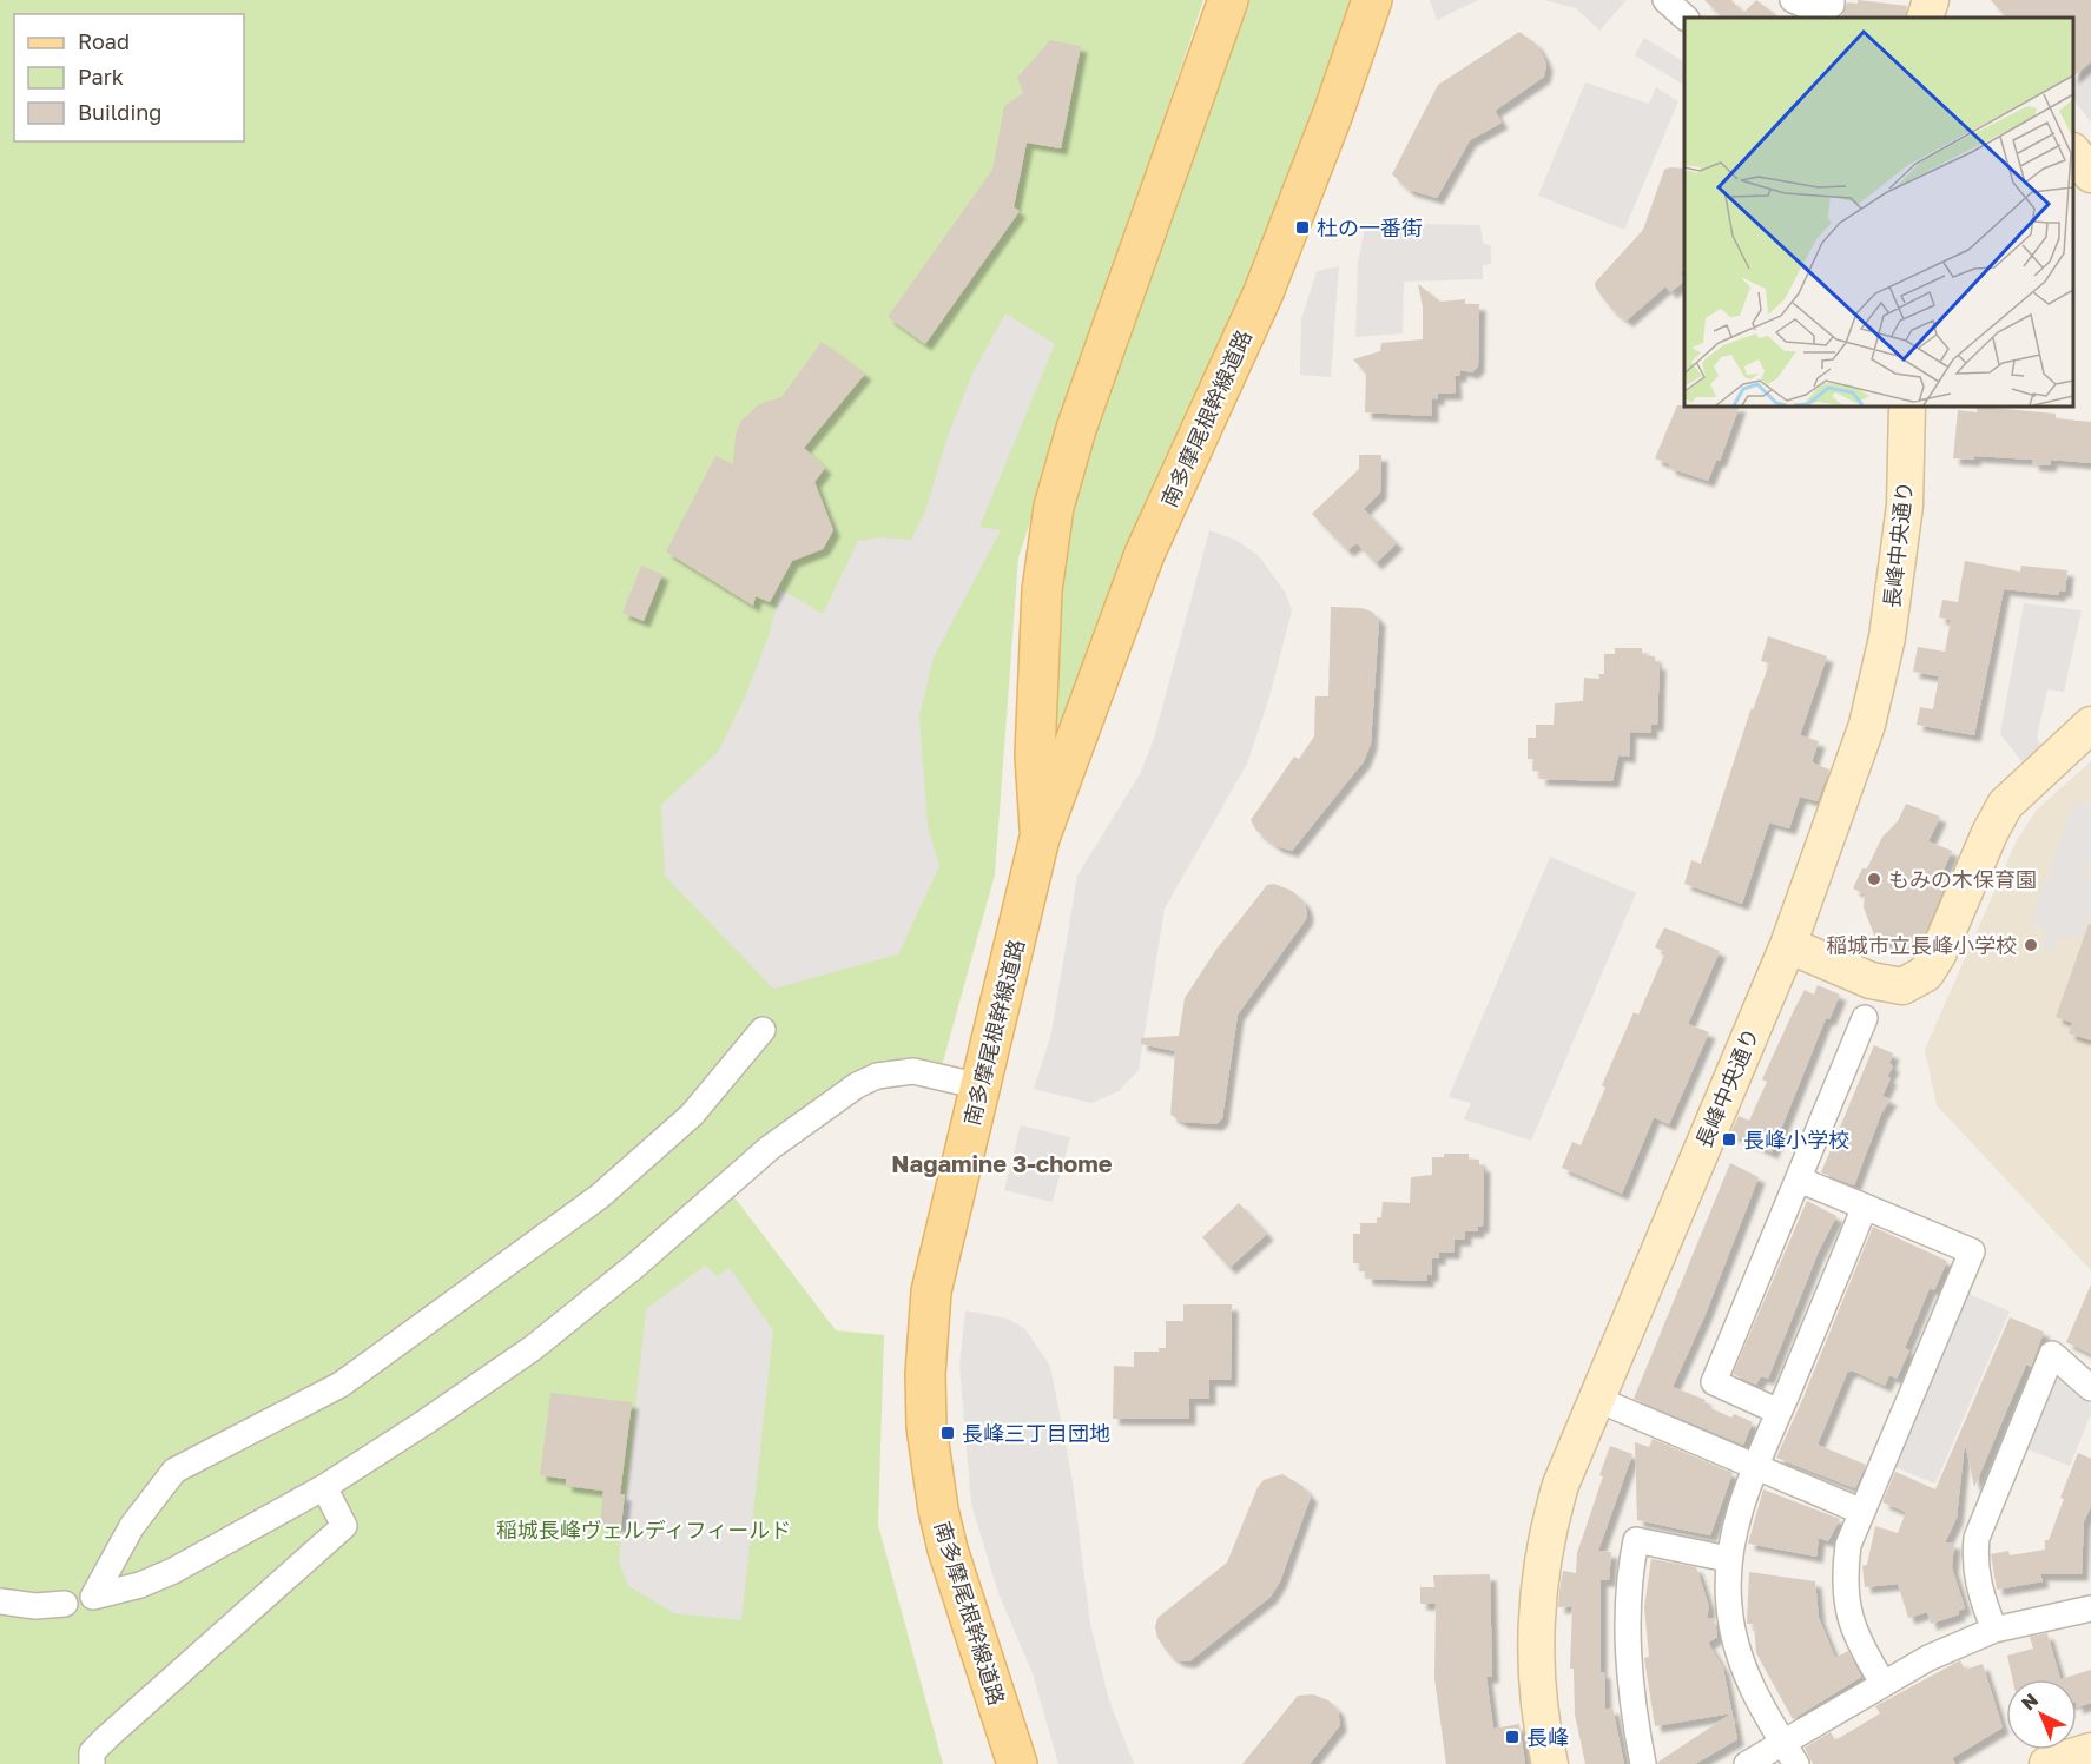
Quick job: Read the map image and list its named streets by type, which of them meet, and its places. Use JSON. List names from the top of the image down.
{
  "streets": {
    "main road": ["南多摩尾根幹線道路"],
    "street": ["長峰中央通り"]
  },
  "districts": ["Nagamine 3-chome"],
  "parks": ["稲城長峰ヴェルディフィールド"],
  "places": {
    "transit": [
      "杜の一番街",
      "長峰小学校",
      "長峰三丁目団地",
      "長峰"
    ],
    "other": ["もみの木保育園", "稲城市立長峰小学校"]
  },
  "legend": ["Road", "Park", "Building"],
  "north": "top left"
}
